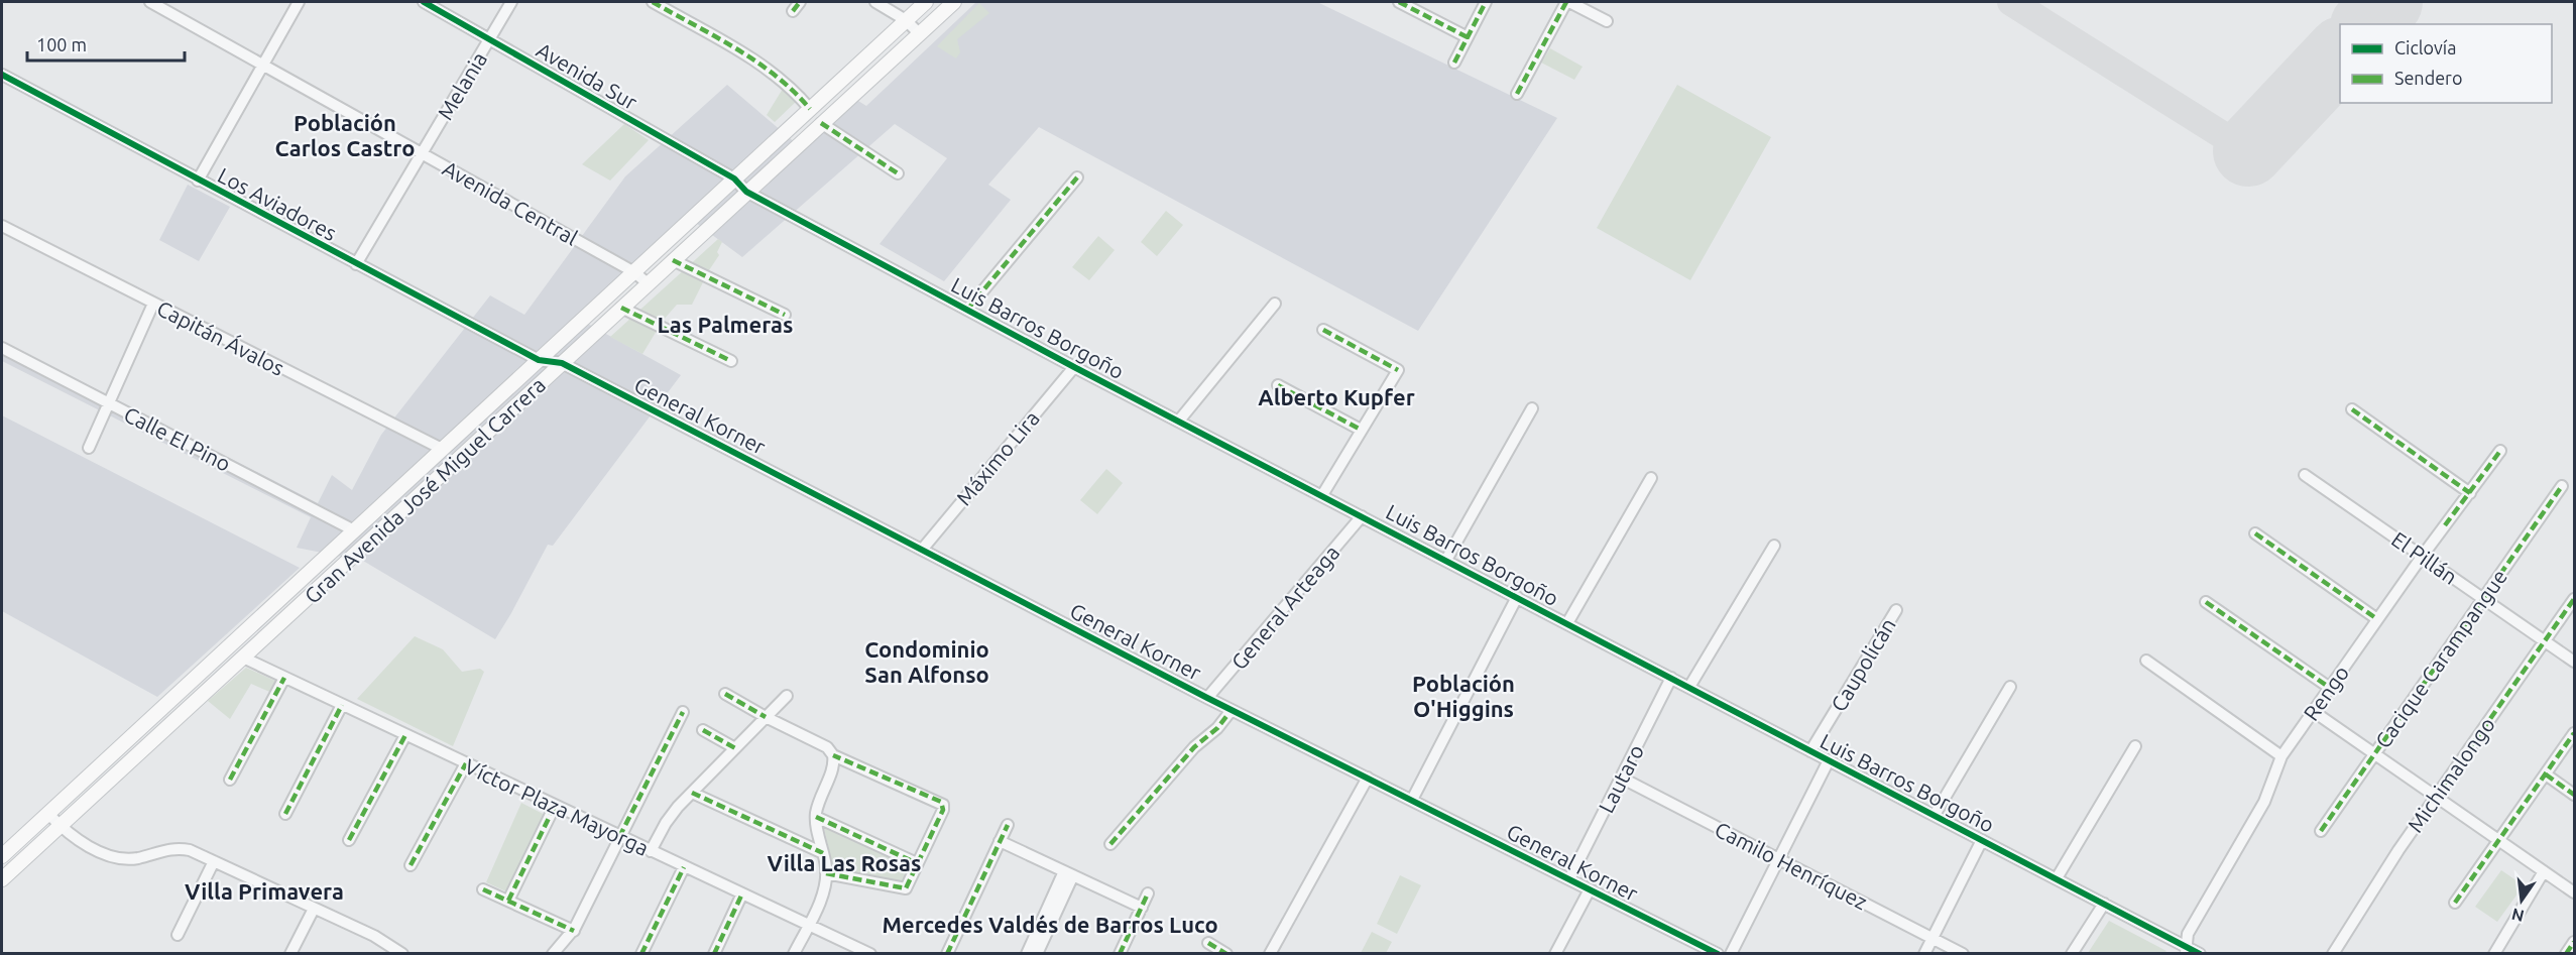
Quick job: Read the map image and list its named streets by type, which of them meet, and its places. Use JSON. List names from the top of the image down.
{
  "streets": {
    "main road": ["Gran Avenida José Miguel Carrera"],
    "street": [
      "Avenida Sur",
      "Melania",
      "Avenida Central",
      "Los Aviadores",
      "Luis Barros Borgoño",
      "Capitán Ávalos",
      "General Korner",
      "Calle El Pino",
      "Máximo Lira",
      "El Pillán",
      "General Arteaga",
      "Cacique Carampangue",
      "Caupolicán",
      "Rengo",
      "Michimalongo",
      "Lautaro",
      "Víctor Plaza Mayorga",
      "Camilo Henríquez"
    ]
  },
  "crossings": [
    ["Avenida Sur", "Melania"],
    ["Avenida Sur", "Luis Barros Borgoño"],
    ["Avenida Sur", "Gran Avenida José Miguel Carrera"],
    ["Melania", "Avenida Central"],
    ["Melania", "Los Aviadores"],
    ["Avenida Central", "Gran Avenida José Miguel Carrera"],
    ["Los Aviadores", "General Korner"],
    ["Los Aviadores", "Gran Avenida José Miguel Carrera"],
    ["Luis Barros Borgoño", "Máximo Lira"],
    ["Luis Barros Borgoño", "Gran Avenida José Miguel Carrera"],
    ["Luis Barros Borgoño", "General Arteaga"],
    ["Luis Barros Borgoño", "Caupolicán"],
    ["Luis Barros Borgoño", "Rengo"],
    ["Luis Barros Borgoño", "Lautaro"],
    ["Capitán Ávalos", "Gran Avenida José Miguel Carrera"],
    ["General Korner", "Máximo Lira"],
    ["General Korner", "Gran Avenida José Miguel Carrera"],
    ["General Korner", "General Arteaga"],
    ["General Korner", "Lautaro"],
    ["Calle El Pino", "Gran Avenida José Miguel Carrera"],
    ["Gran Avenida José Miguel Carrera", "Víctor Plaza Mayorga"],
    ["El Pillán", "Cacique Carampangue"],
    ["El Pillán", "Rengo"],
    ["El Pillán", "Michimalongo"],
    ["Lautaro", "Camilo Henríquez"]
  ],
  "districts": [
    "Población Carlos Castro",
    "Las Palmeras",
    "Alberto Kupfer",
    "Condominio San Alfonso",
    "Población O'Higgins",
    "Villa Las Rosas",
    "Villa Primavera",
    "Mercedes Valdés de Barros Luco"
  ],
  "legend": ["Ciclovía", "Sendero"],
  "scale_bar": "100 m",
  "north": "bottom"
}
